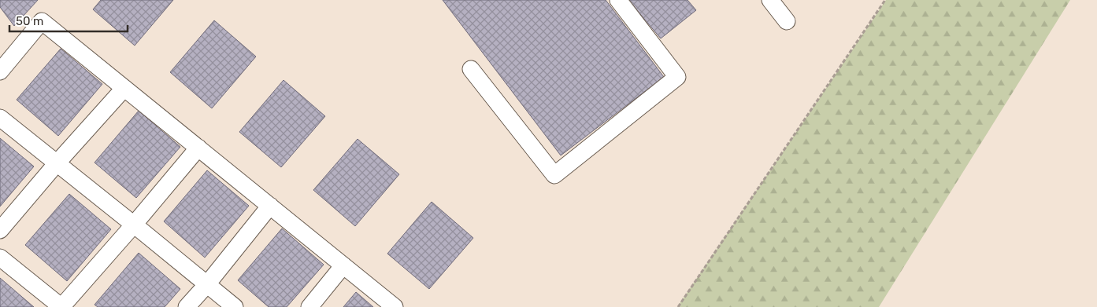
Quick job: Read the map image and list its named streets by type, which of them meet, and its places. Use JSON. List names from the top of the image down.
{
  "scale_bar": "50 m"
}
